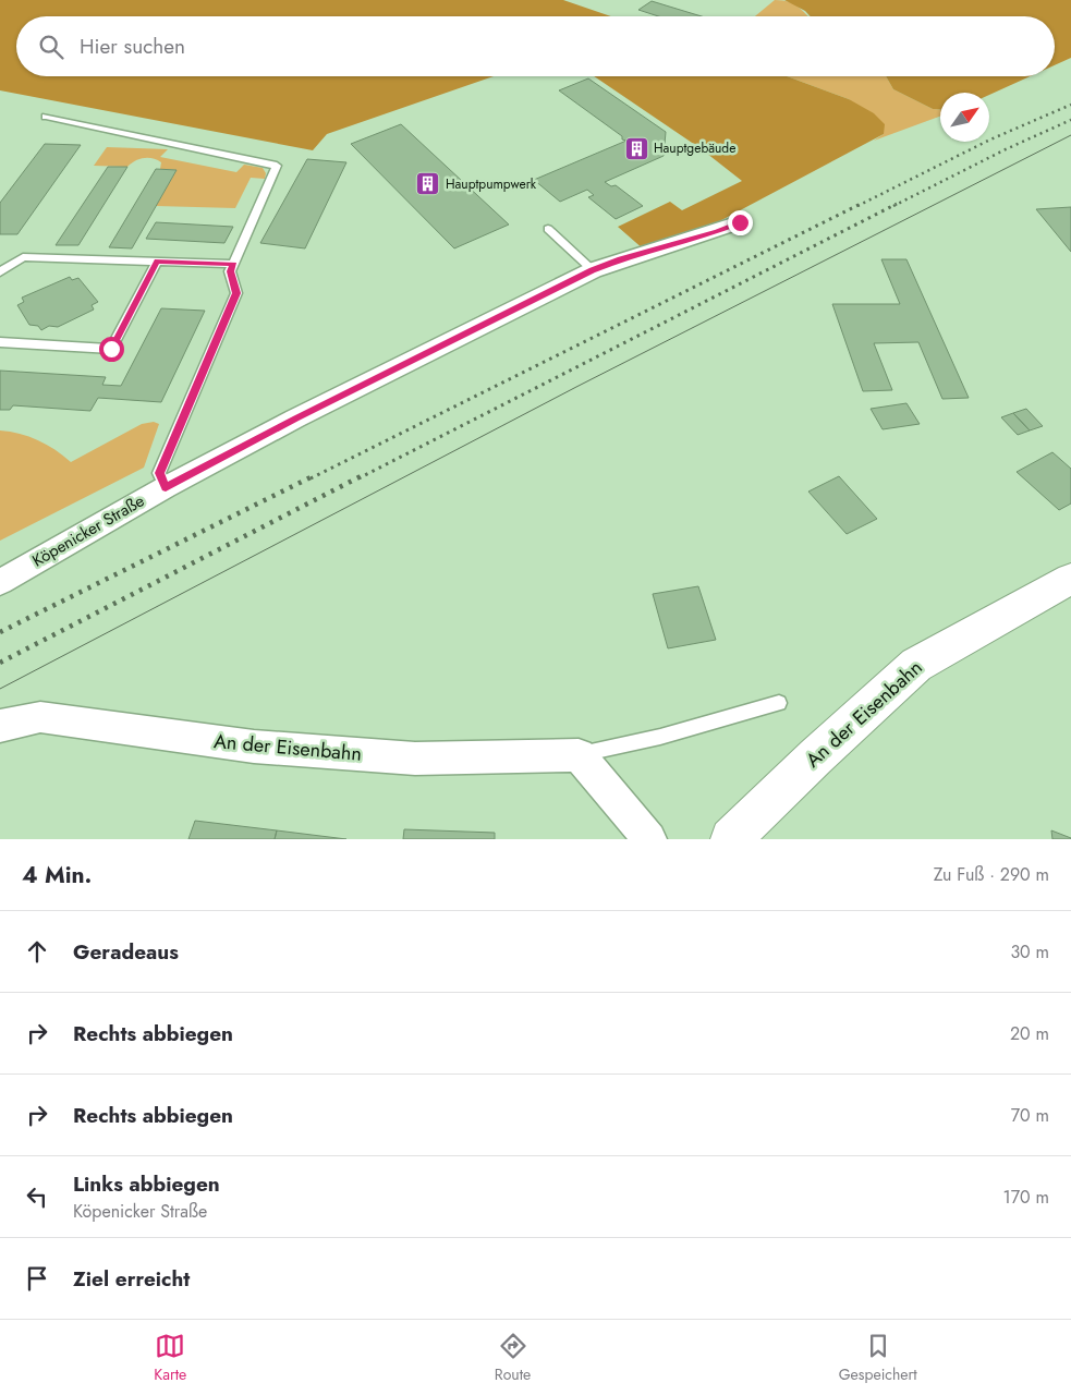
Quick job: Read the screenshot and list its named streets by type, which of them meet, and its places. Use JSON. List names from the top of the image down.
{
  "streets": {
    "main road": ["An der Eisenbahn"],
    "street": ["Köpenicker Straße"]
  },
  "places": {
    "building": ["Hauptgebäude", "Hauptpumpwerk"]
  },
  "north": "top right",
  "page": {
    "search": "Hier suchen",
    "heading": ["4 Min.", "Zu Fuß · 290 m"],
    "list": [
      ["Geradeaus", "30 m"],
      ["Rechts abbiegen", "20 m"],
      ["Rechts abbiegen", "70 m"],
      ["Links abbiegen", "Köpenicker Straße", "170 m"],
      "Ziel erreicht"
    ],
    "nav": ["Karte", "Route", "Gespeichert"]
  }
}
